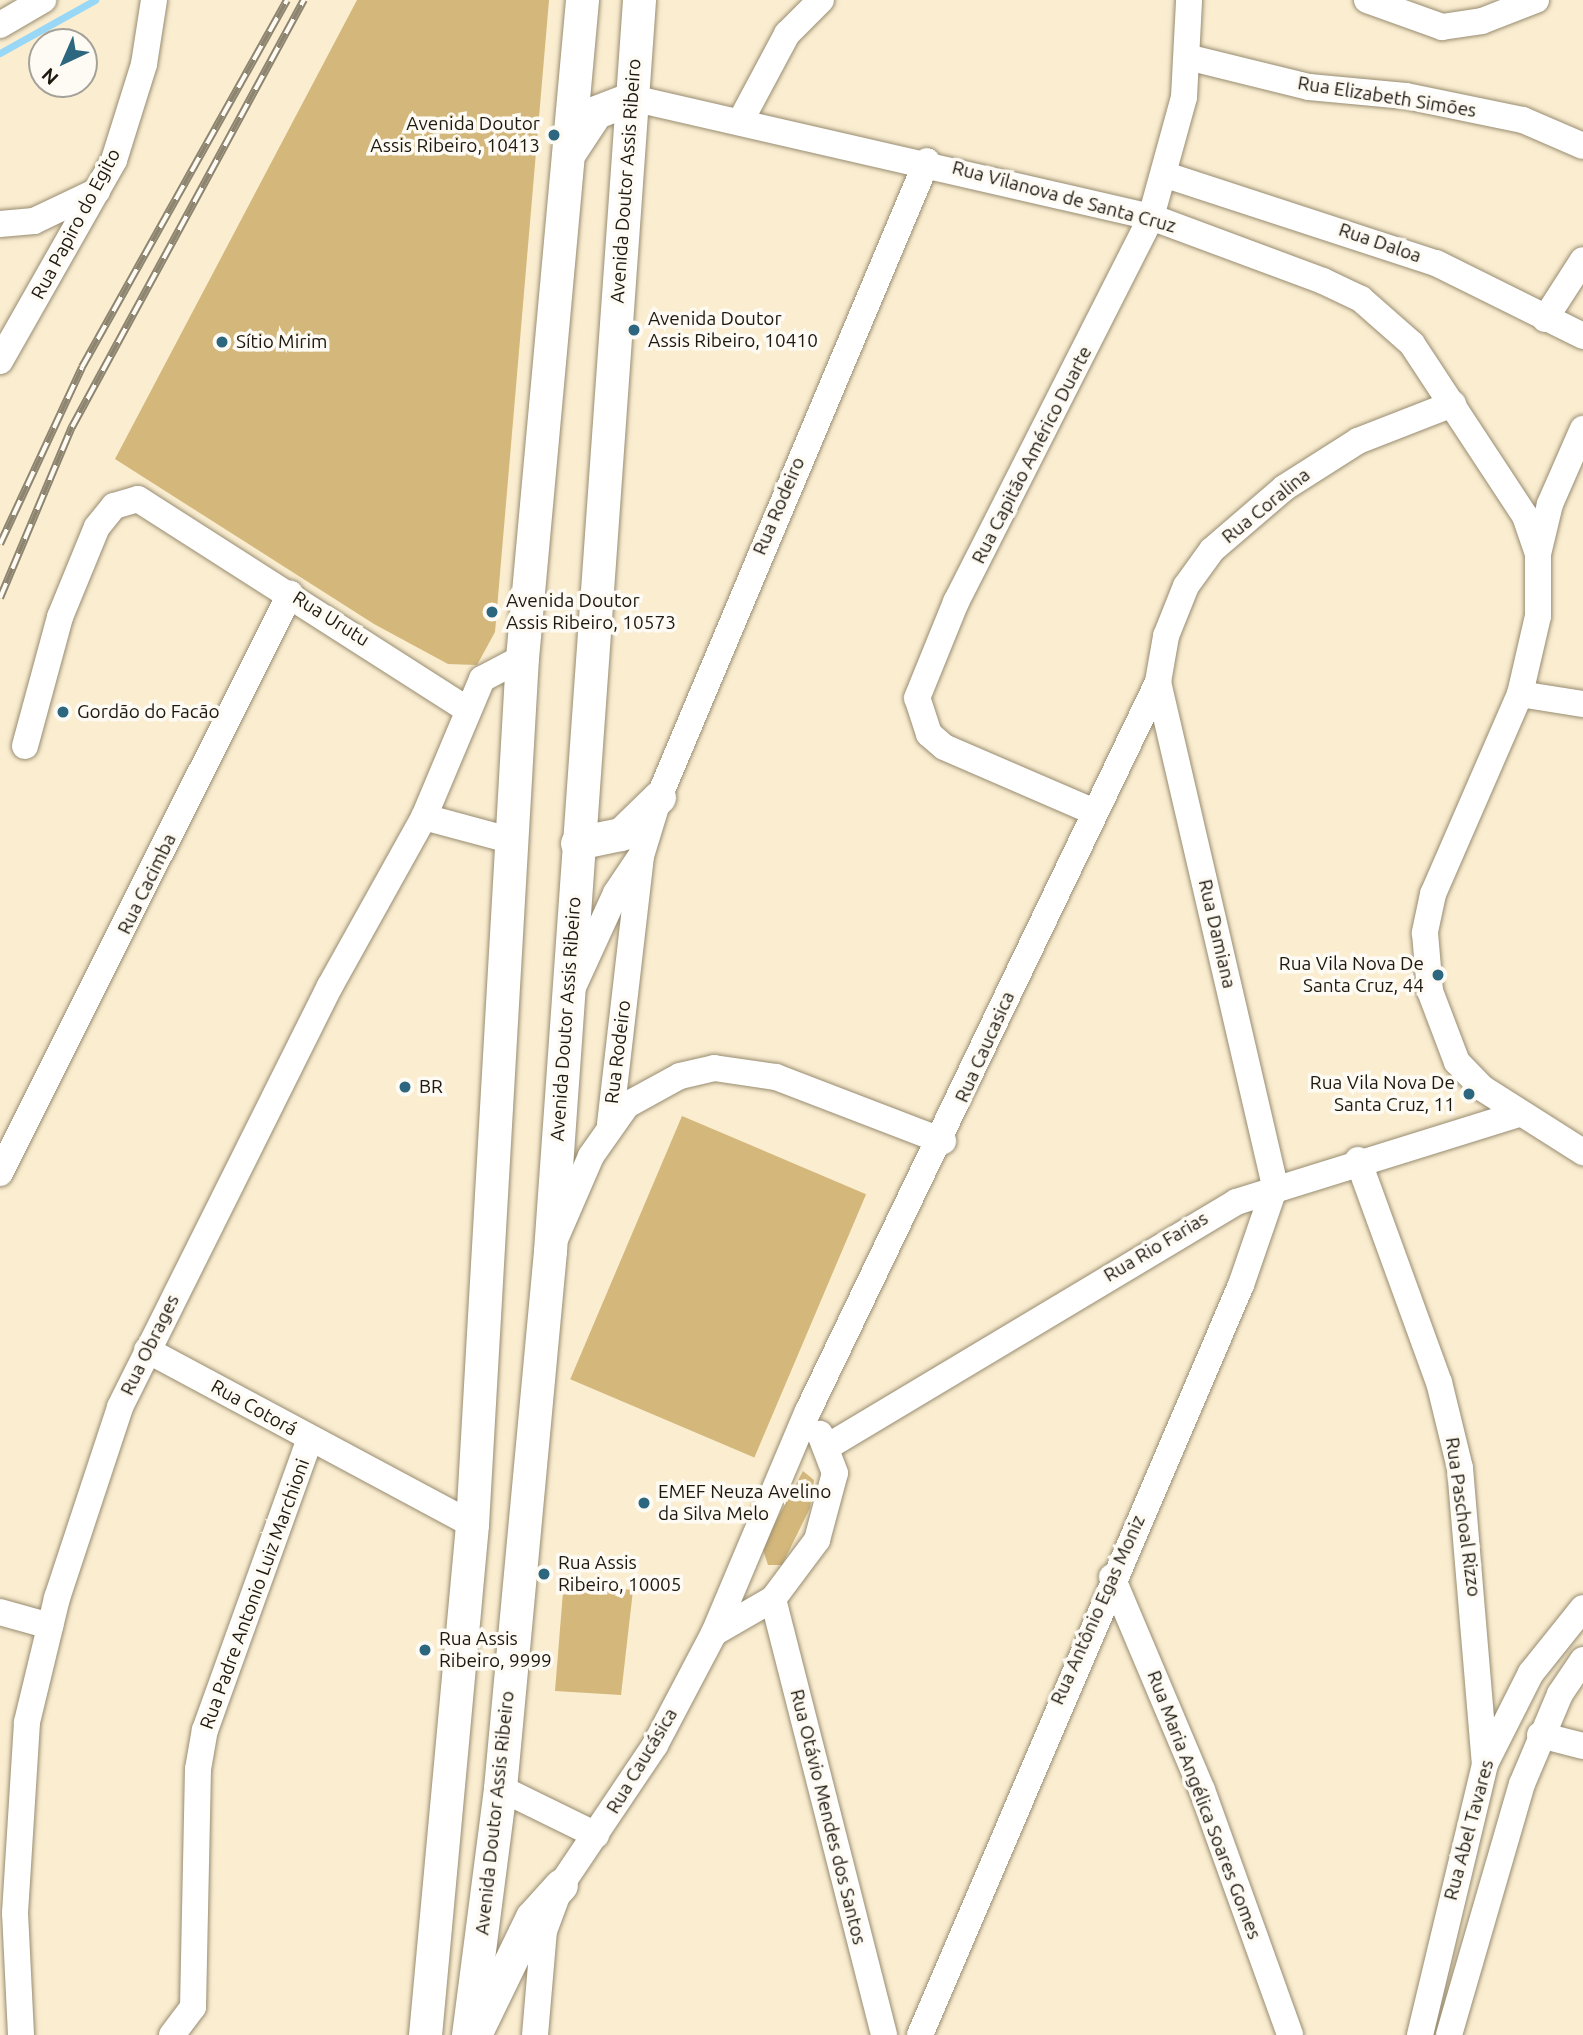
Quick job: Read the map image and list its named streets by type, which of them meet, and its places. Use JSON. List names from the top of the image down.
{
  "streets": {
    "main road": ["Avenida Doutor Assis Ribeiro"],
    "street": [
      "Rua Elizabeth Simões",
      "Rua Vilanova de Santa Cruz",
      "Rua Papiro do Egito",
      "Rua Daloa",
      "Rua Capitão Américo Duarte",
      "Rua Rodeiro",
      "Rua Coralina",
      "Rua Urutu",
      "Rua Cacimba",
      "Rua Damiana",
      "Rua Caucasica",
      "Rua Rio Farias",
      "Rua Obrages",
      "Rua Cotorá",
      "Rua Paschoal Rizzo",
      "Rua Padre Antonio Luiz Marchioni",
      "Rua Antônio Egas Moniz",
      "Rua Caucásica",
      "Rua Maria Angélica Soares Gomes",
      "Rua Otávio Mendes dos Santos",
      "Rua Abel Tavares"
    ]
  },
  "crossings": [
    ["Rua Elizabeth Simões", "Rua Capitão Américo Duarte"],
    ["Avenida Doutor Assis Ribeiro", "Rua Vilanova de Santa Cruz"],
    ["Avenida Doutor Assis Ribeiro", "Rua Rodeiro"],
    ["Rua Vilanova de Santa Cruz", "Rua Capitão Américo Duarte"],
    ["Rua Vilanova de Santa Cruz", "Rua Rodeiro"],
    ["Rua Vilanova de Santa Cruz", "Rua Coralina"],
    ["Rua Vilanova de Santa Cruz", "Rua Rio Farias"],
    ["Rua Daloa", "Rua Capitão Américo Duarte"],
    ["Rua Capitão Américo Duarte", "Rua Caucasica"],
    ["Rua Coralina", "Rua Damiana"],
    ["Rua Coralina", "Rua Caucasica"],
    ["Rua Urutu", "Rua Cacimba"],
    ["Rua Urutu", "Rua Obrages"],
    ["Rua Damiana", "Rua Caucasica"],
    ["Rua Damiana", "Rua Rio Farias"],
    ["Rua Damiana", "Rua Antônio Egas Moniz"],
    ["Rua Caucasica", "Rua Caucásica"],
    ["Rua Rio Farias", "Rua Paschoal Rizzo"],
    ["Rua Rio Farias", "Rua Antônio Egas Moniz"],
    ["Rua Obrages", "Rua Cotorá"],
    ["Rua Cotorá", "Rua Padre Antonio Luiz Marchioni"],
    ["Rua Paschoal Rizzo", "Rua Abel Tavares"],
    ["Rua Antônio Egas Moniz", "Rua Maria Angélica Soares Gomes"]
  ],
  "places": [
    "Avenida Doutor Assis Ribeiro, 10413",
    "Avenida Doutor Assis Ribeiro, 10410",
    "Sítio Mirim",
    "Avenida Doutor Assis Ribeiro, 10573",
    "Gordão do Facão",
    "Rua Vila Nova De Santa Cruz, 44",
    "BR",
    "Rua Vila Nova De Santa Cruz, 11",
    "EMEF Neuza Avelino da Silva Melo",
    "Rua Assis Ribeiro, 10005",
    "Rua Assis Ribeiro, 9999"
  ],
  "north": "bottom left"
}
